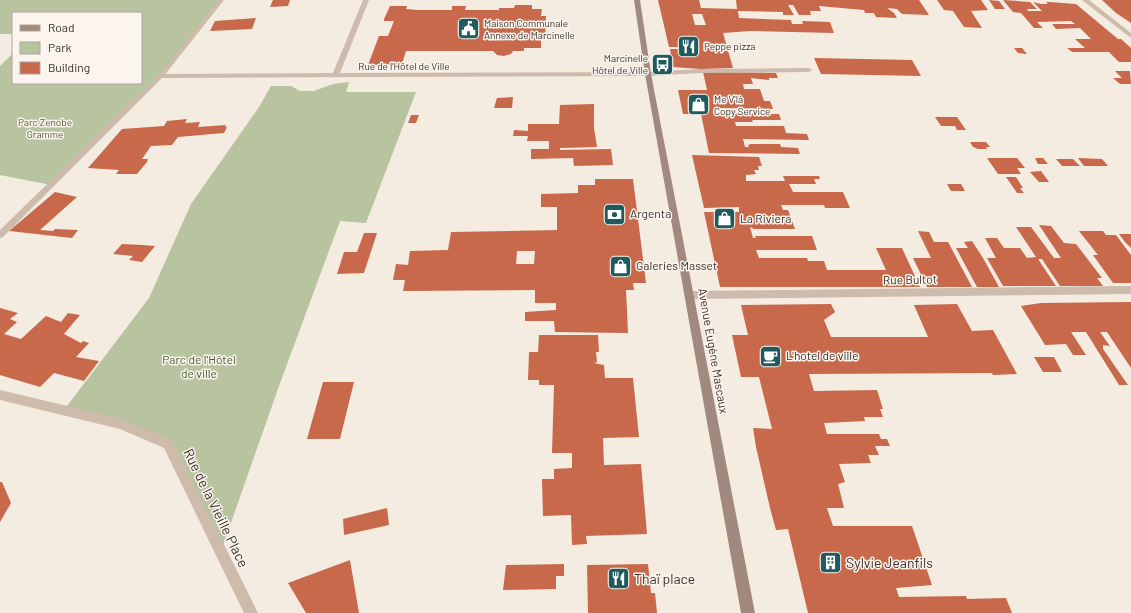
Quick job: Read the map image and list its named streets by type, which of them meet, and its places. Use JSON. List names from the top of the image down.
{
  "streets": {
    "main road": ["Avenue Eugène Mascaux"],
    "street": ["Rue de l'Hôtel de Ville", "Rue Bultot", "Rue de la Vieille Place"]
  },
  "crossings": [
    ["Rue de l'Hôtel de Ville", "Avenue Eugène Mascaux"],
    ["Rue Bultot", "Avenue Eugène Mascaux"]
  ],
  "parks": ["Parc Zenobe Gramme", "Parc de l'Hôtel de ville"],
  "places": {
    "public building": ["Maison Communale Annexe de Marcinelle"],
    "restaurant": ["Peppe pizza", "Thaï place"],
    "bus stop": ["Marcinelle Hôtel de Ville"],
    "shop": ["Me V'là Copy Service", "La Riviera", "Galeries Masset"],
    "bank": ["Argenta"],
    "cafe": ["L'hotel de ville"],
    "building": ["Sylvie Jeanfils"]
  },
  "legend": ["Road", "Park", "Building"]
}
